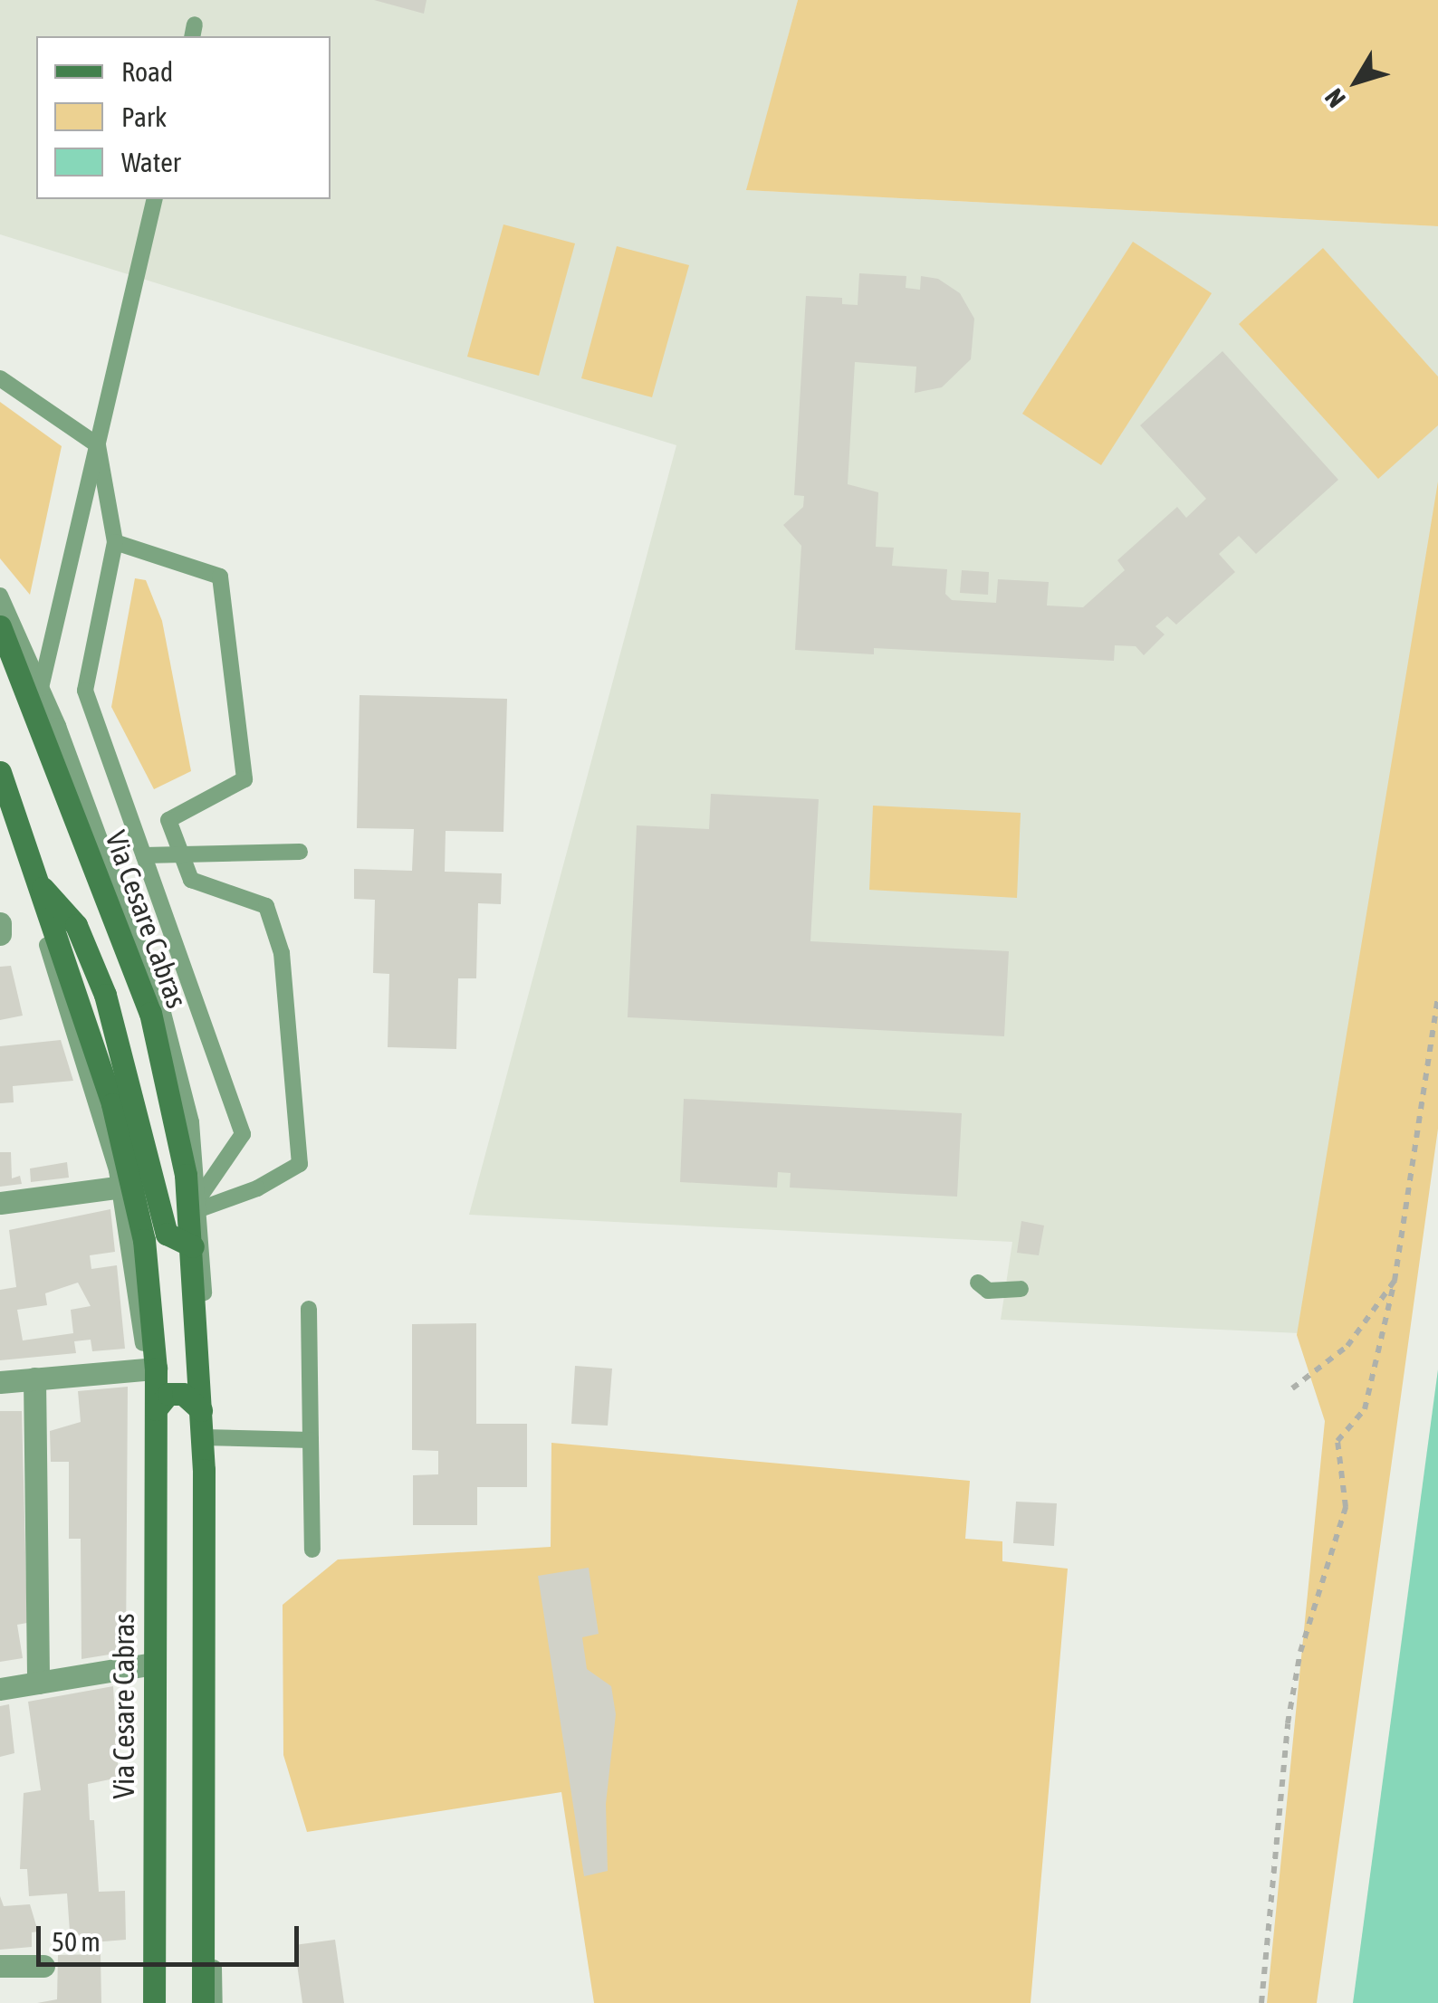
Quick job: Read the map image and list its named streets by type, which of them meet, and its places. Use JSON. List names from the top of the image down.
{
  "streets": {
    "main road": ["Via Cesare Cabras"]
  },
  "legend": ["Road", "Park", "Water"],
  "scale_bar": "50 m",
  "north": "bottom left"
}
